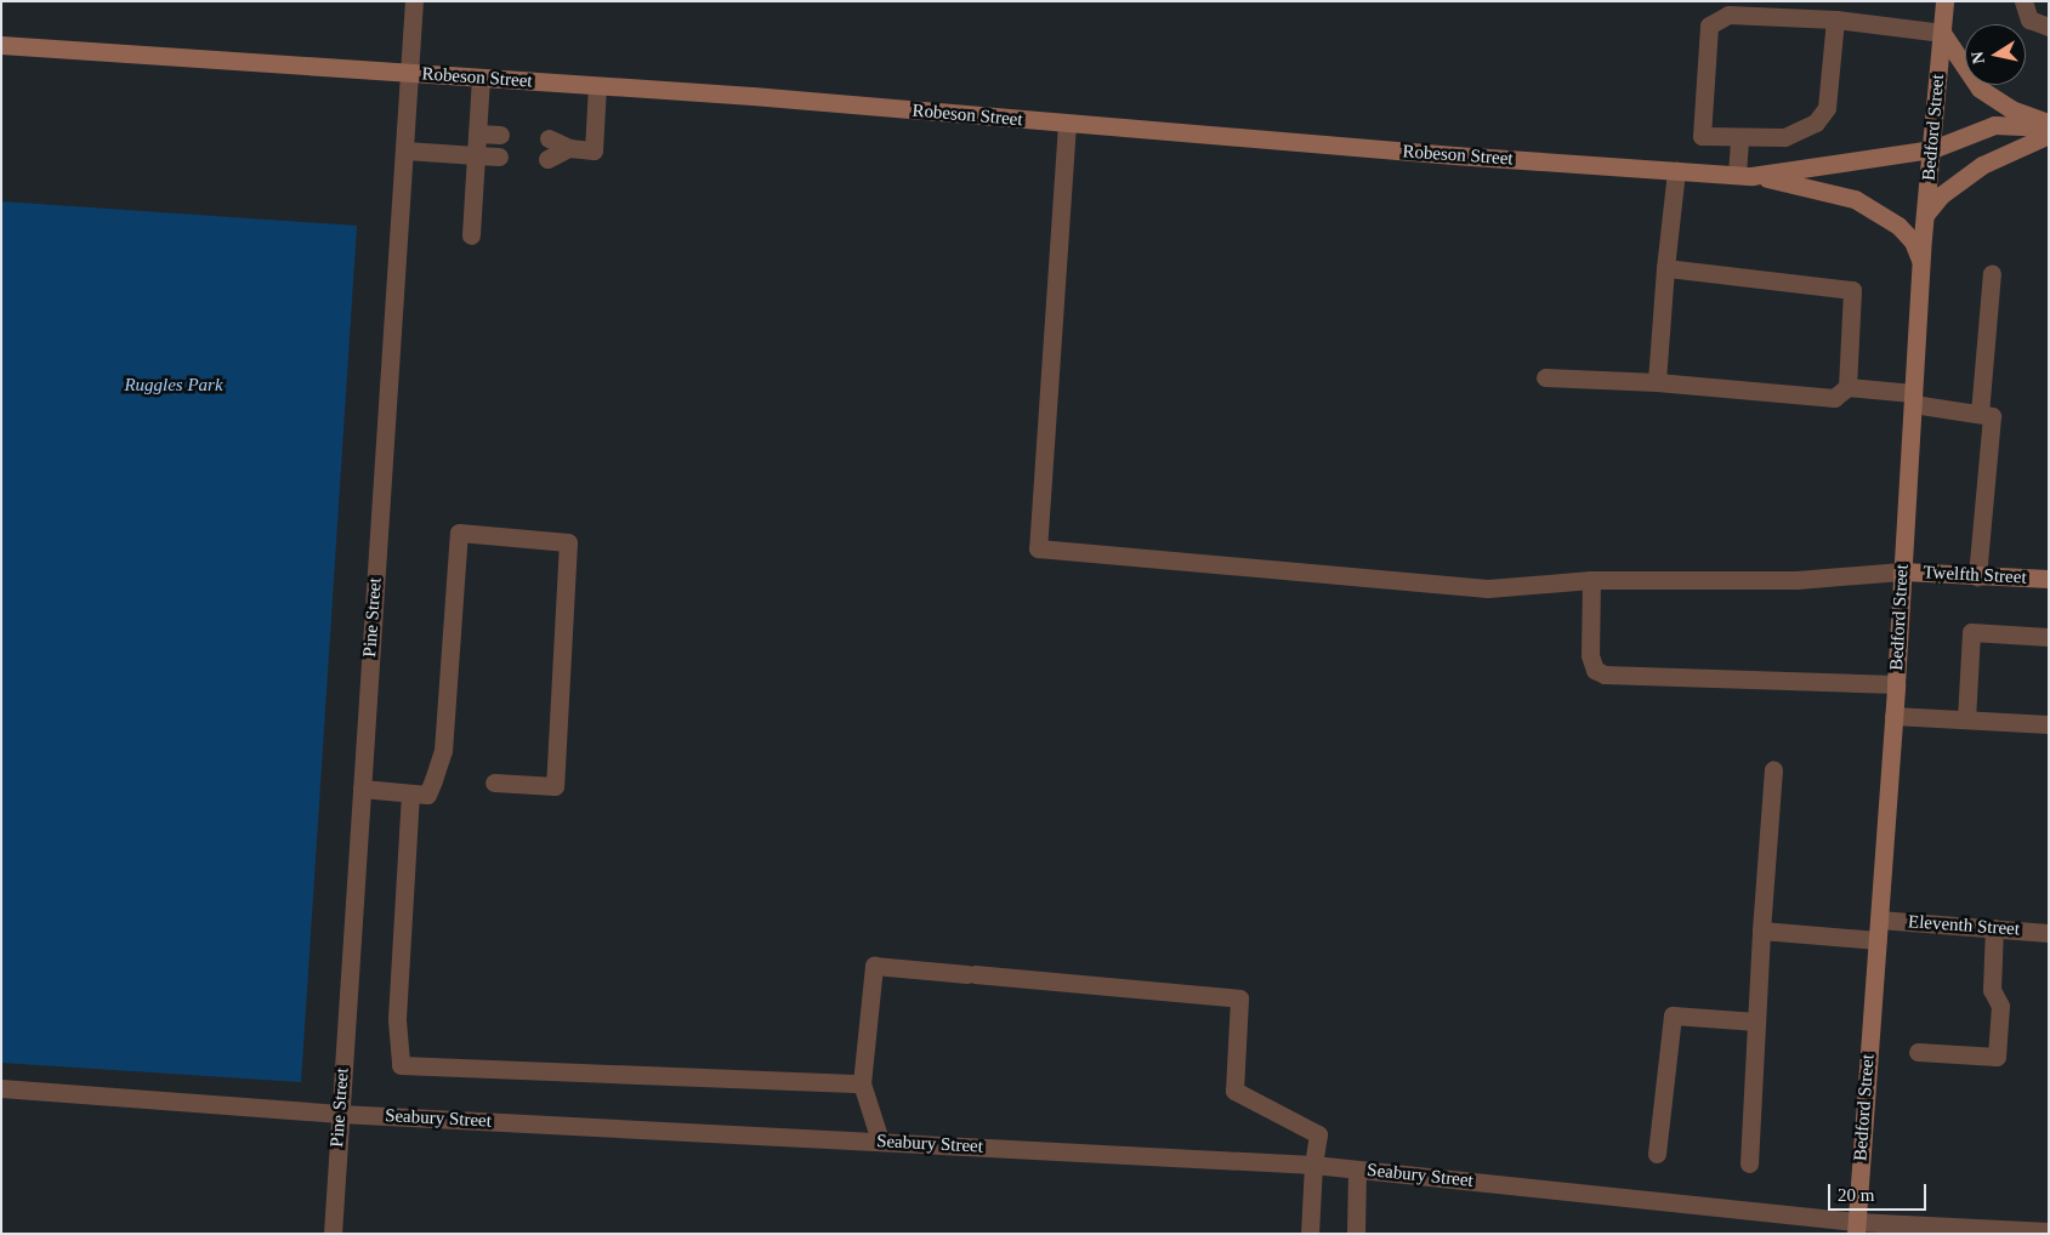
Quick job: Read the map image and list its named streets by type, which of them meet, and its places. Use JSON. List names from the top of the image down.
{
  "streets": {
    "main road": ["Robeson Street", "Bedford Street", "Twelfth Street"],
    "street": ["Pine Street", "Eleventh Street", "Seabury Street"]
  },
  "crossings": [
    ["Robeson Street", "Bedford Street"],
    ["Robeson Street", "Pine Street"],
    ["Bedford Street", "Twelfth Street"],
    ["Bedford Street", "Eleventh Street"],
    ["Bedford Street", "Seabury Street"],
    ["Pine Street", "Seabury Street"]
  ],
  "parks": ["Ruggles Park"],
  "scale_bar": "20 m",
  "north": "left"
}
